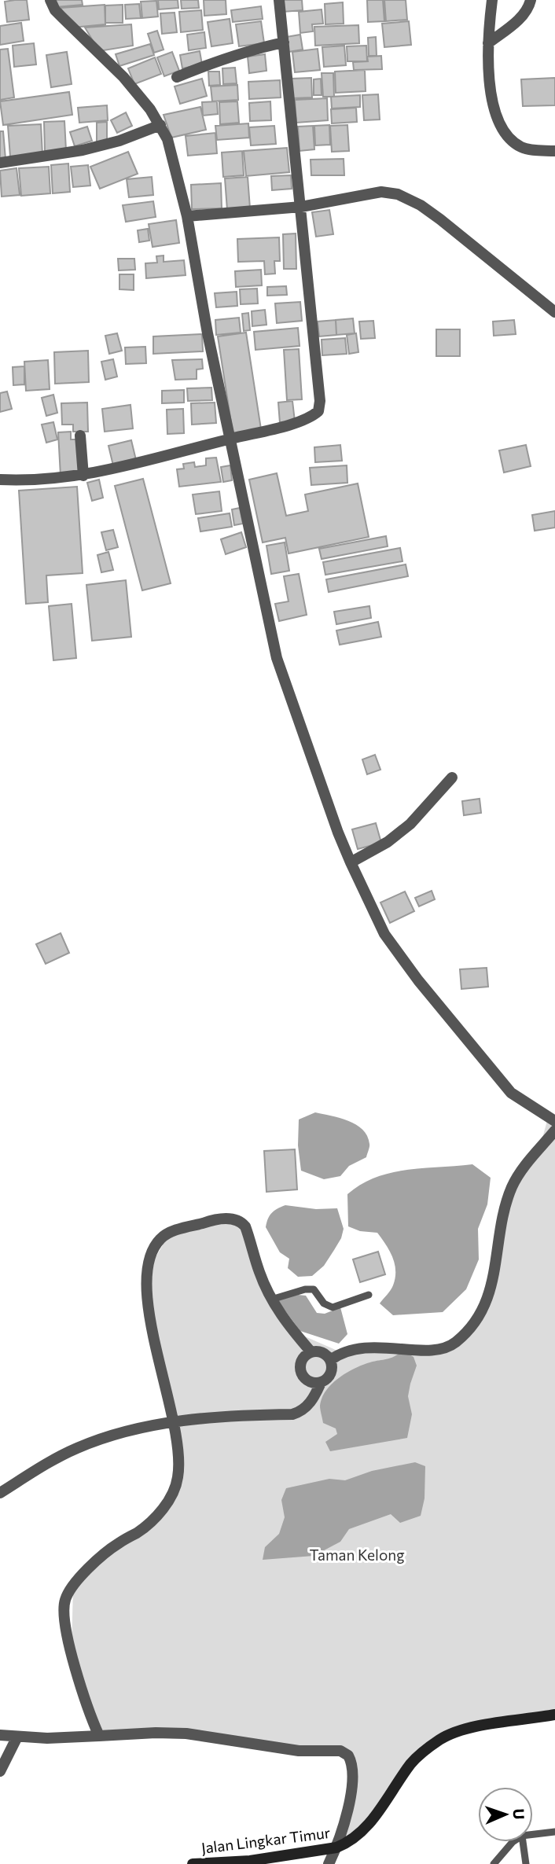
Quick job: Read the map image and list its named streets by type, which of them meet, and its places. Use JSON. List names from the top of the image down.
{
  "streets": {
    "main road": ["Jalan Lingkar Timur"]
  },
  "parks": ["Taman Kelong"],
  "north": "right"
}
